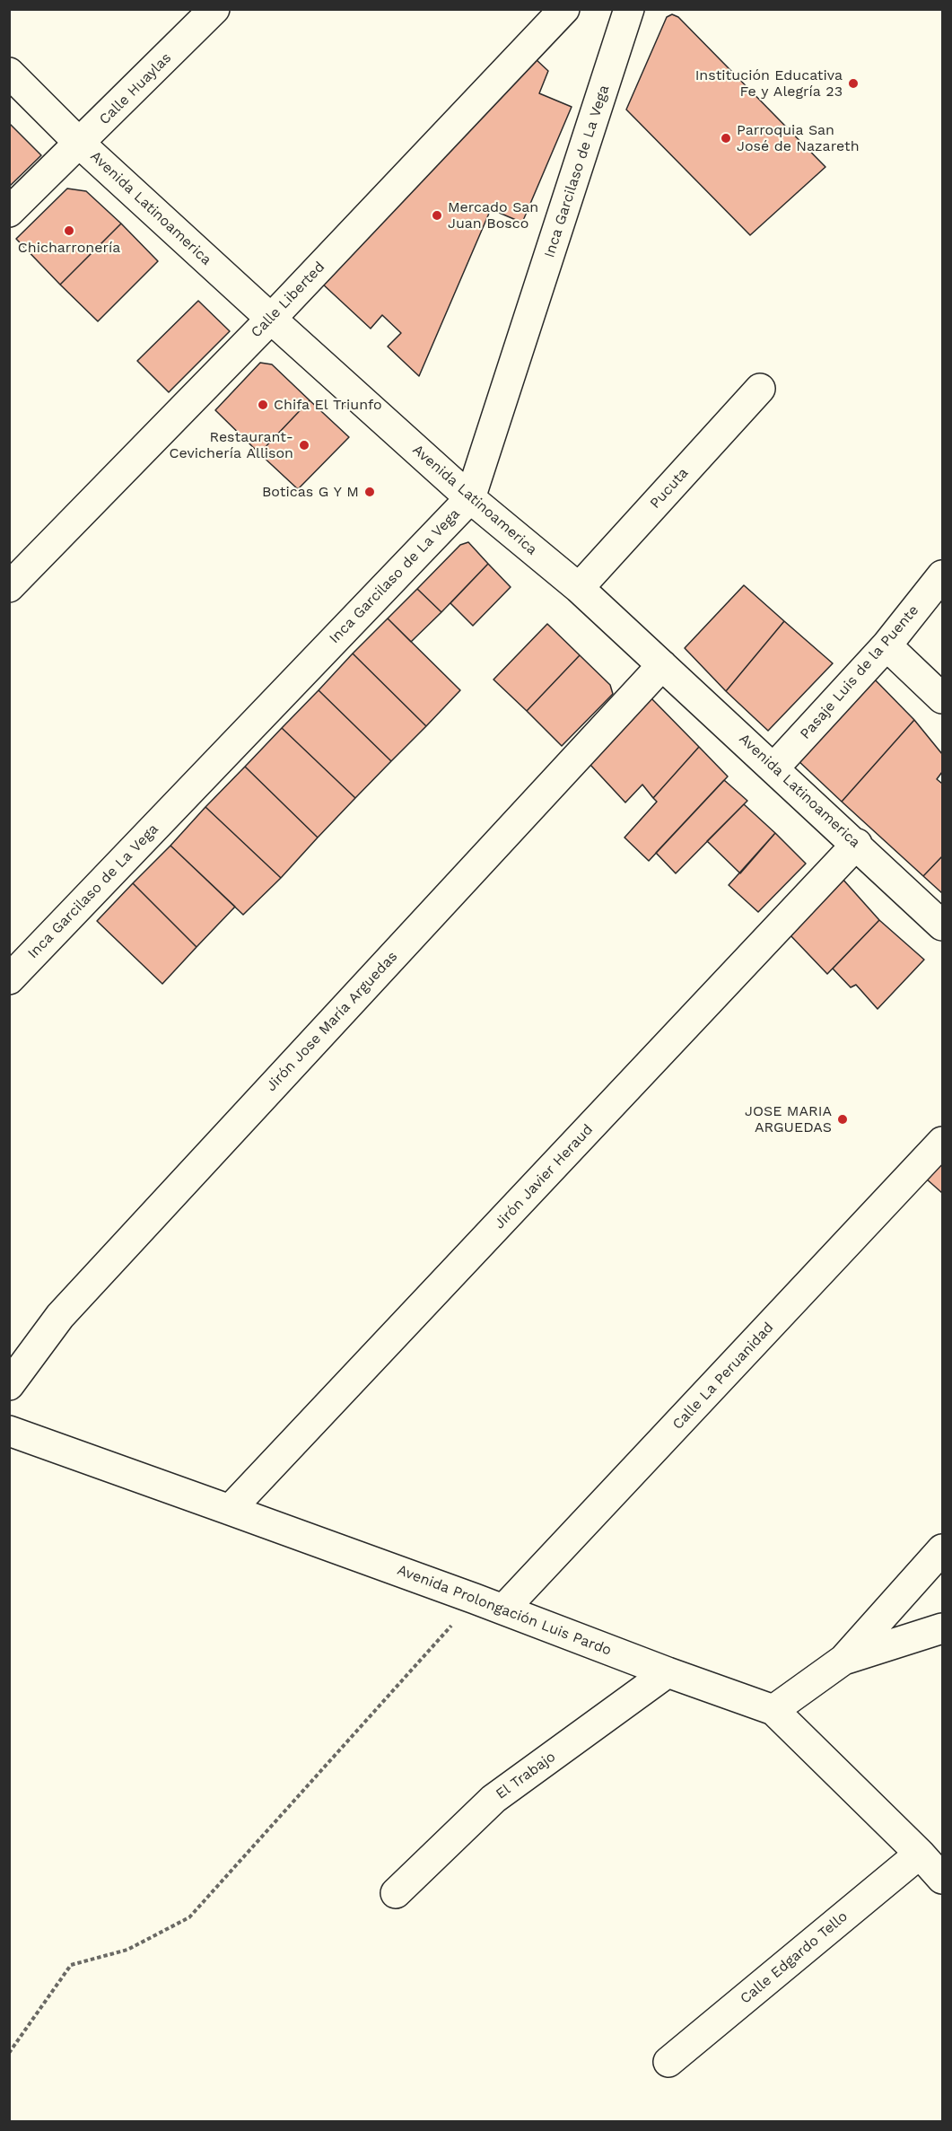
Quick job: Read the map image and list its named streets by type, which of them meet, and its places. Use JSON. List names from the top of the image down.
{
  "streets": {
    "street": [
      "Calle Huaylas",
      "Inca Garcilaso de La Vega",
      "Avenida Latinoamerica",
      "Calle Liberted",
      "Pucuta",
      "Pasaje Luis de la Puente",
      "Jirón Jose María Arguedas",
      "Jirón Javier Heraud",
      "Calle La Peruanidad",
      "Avenida Prolongación Luis Pardo",
      "El Trabajo",
      "Calle Edgardo Tello"
    ]
  },
  "crossings": [
    ["Calle Huaylas", "Avenida Latinoamerica"],
    ["Inca Garcilaso de La Vega", "Avenida Latinoamerica"],
    ["Avenida Latinoamerica", "Calle Liberted"],
    ["Avenida Latinoamerica", "Pucuta"],
    ["Avenida Latinoamerica", "Pasaje Luis de la Puente"],
    ["Avenida Latinoamerica", "Jirón Jose María Arguedas"],
    ["Avenida Latinoamerica", "Jirón Javier Heraud"],
    ["Jirón Javier Heraud", "Avenida Prolongación Luis Pardo"],
    ["Calle La Peruanidad", "Avenida Prolongación Luis Pardo"],
    ["Avenida Prolongación Luis Pardo", "El Trabajo"],
    ["Avenida Prolongación Luis Pardo", "Calle Edgardo Tello"]
  ],
  "places": [
    "Institución Educativa Fe y Alegría 23",
    "Parroquia San José de Nazareth",
    "Mercado San Juan Bosco",
    "Chicharronería",
    "Chifa El Triunfo",
    "Restaurant- Cevichería Allison",
    "Boticas G Y M",
    "JOSE MARIA ARGUEDAS"
  ]
}
